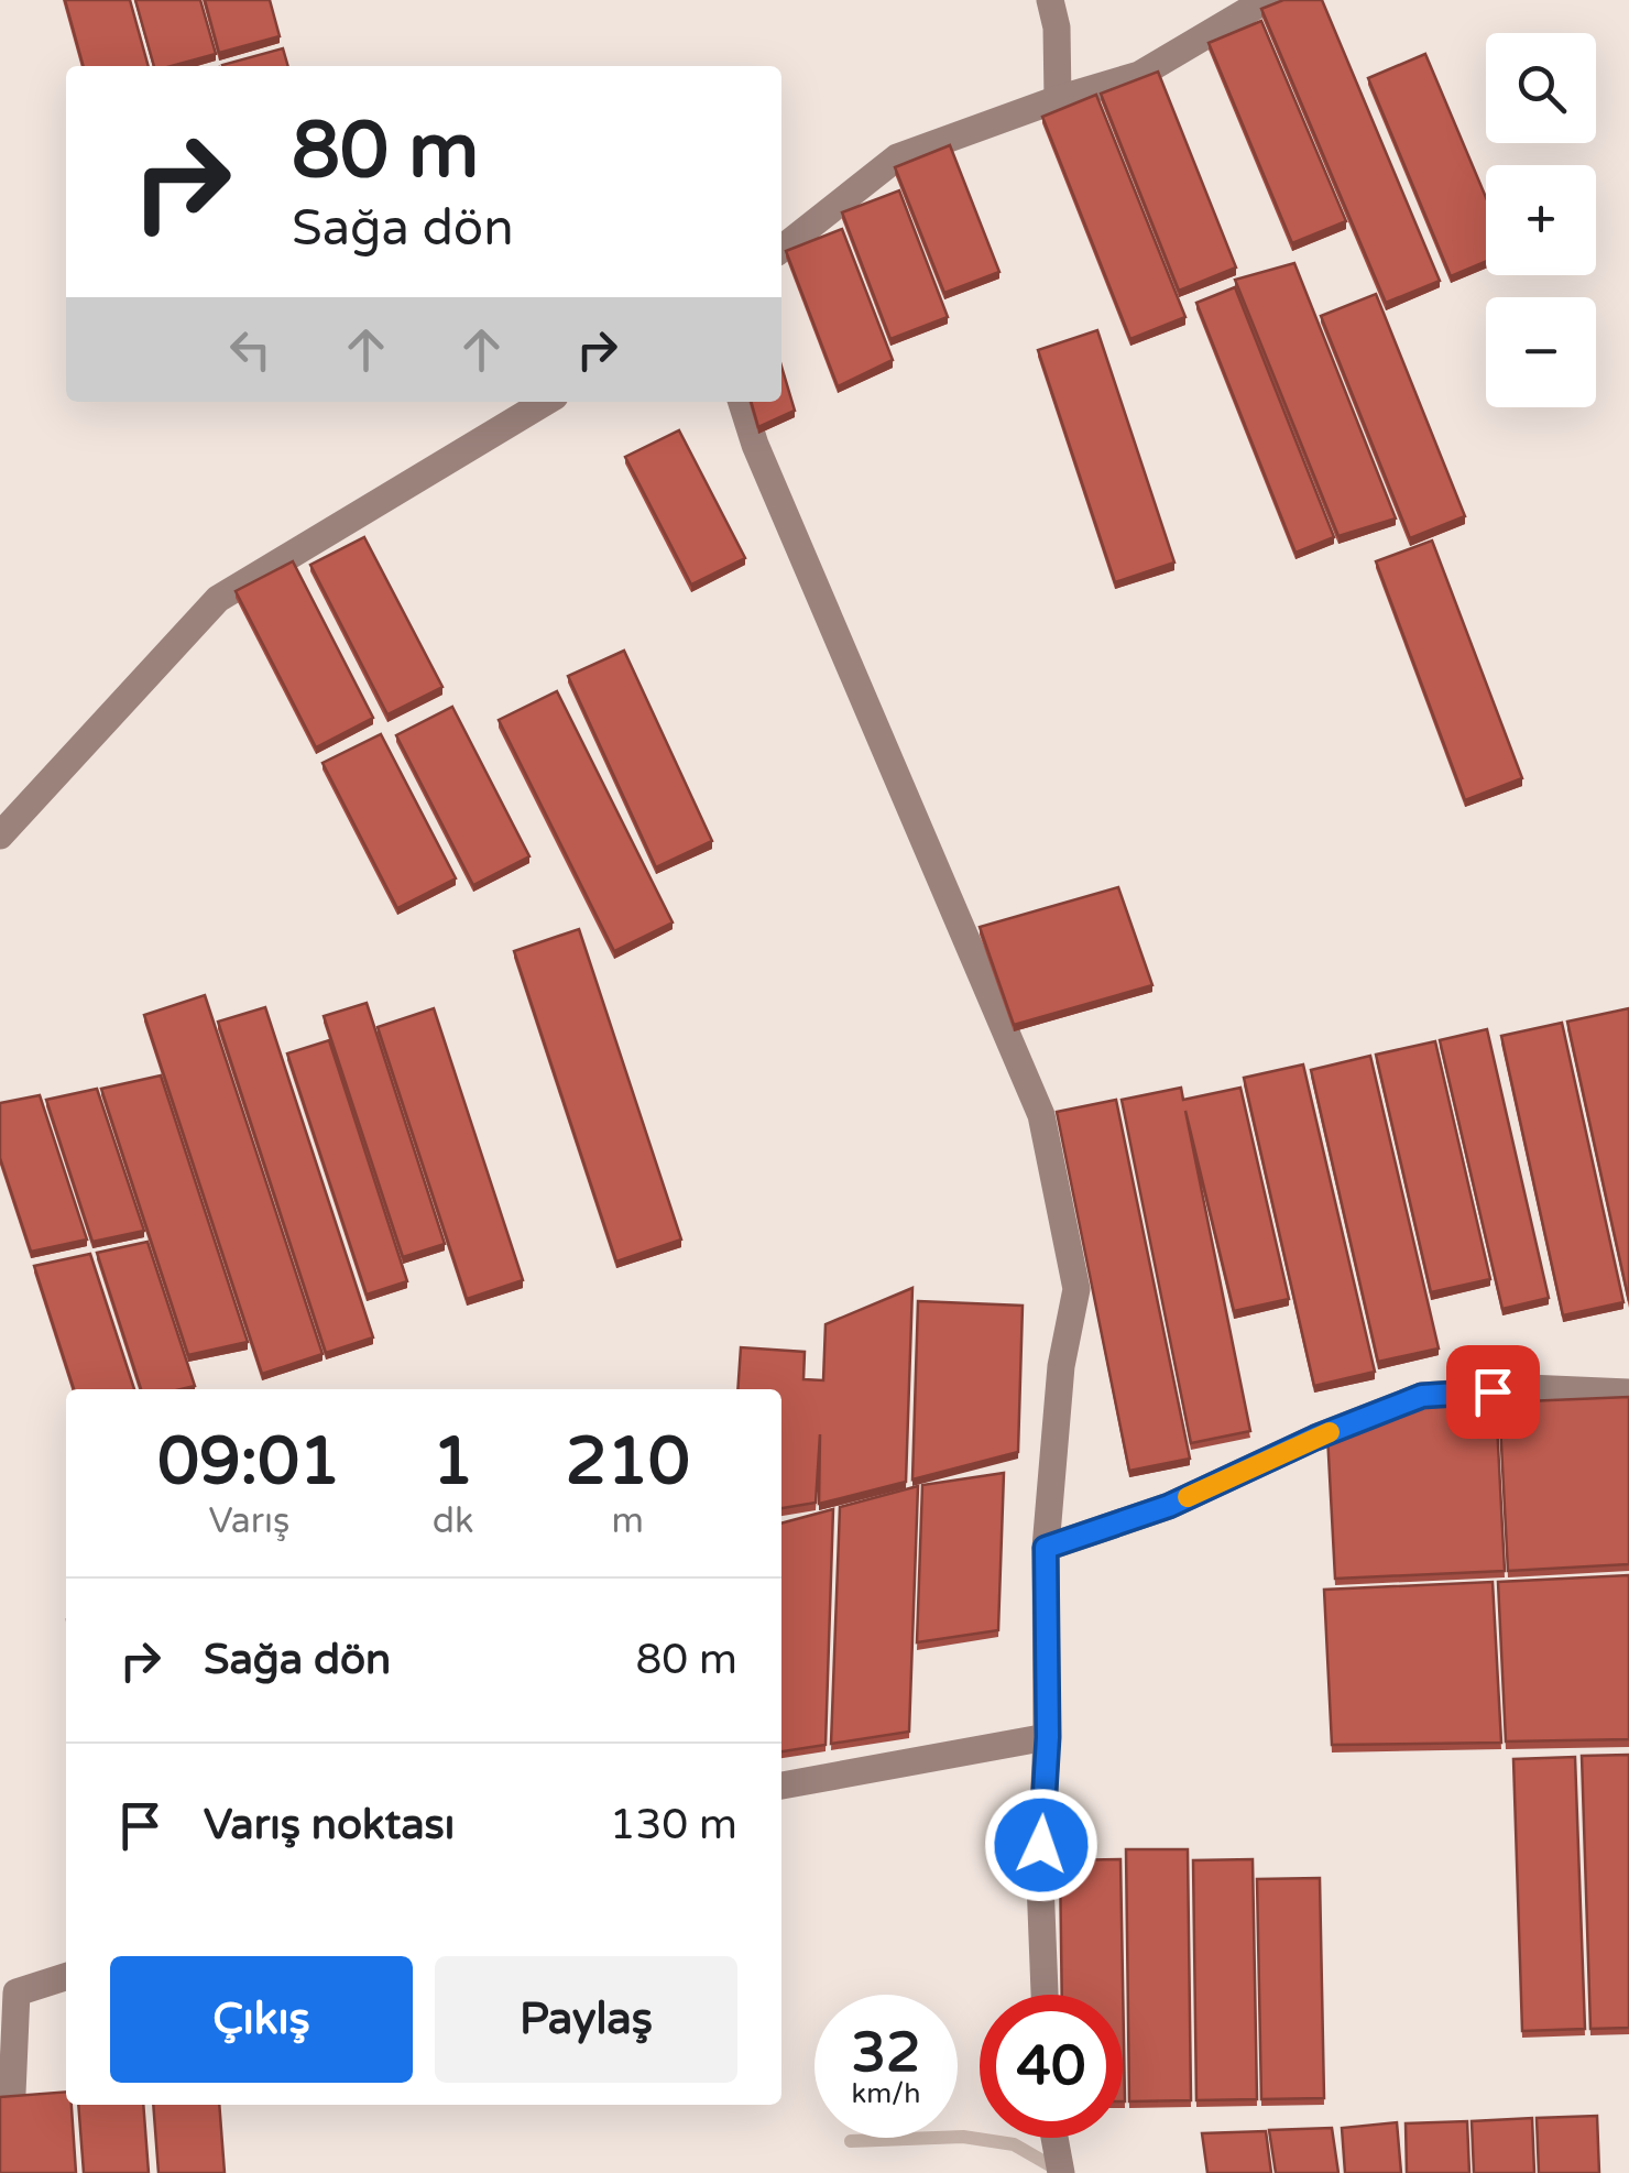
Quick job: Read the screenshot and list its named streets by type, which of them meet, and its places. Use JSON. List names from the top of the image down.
{
  "page": {
    "map_buttons": ["+", "−"],
    "turn": ["80 m", "Sağa dön"],
    "eta": [
      "09:01",
      "Varış",
      "1",
      "dk",
      "210",
      "m"
    ],
    "list": [
      {
        "name": "Sağa dön",
        "value": "80 m"
      },
      {
        "name": "Varış noktası",
        "value": "130 m"
      }
    ],
    "buttons": ["Çıkış", "Paylaş"],
    "speed": "32 km/h",
    "limit": "40"
  }
}
